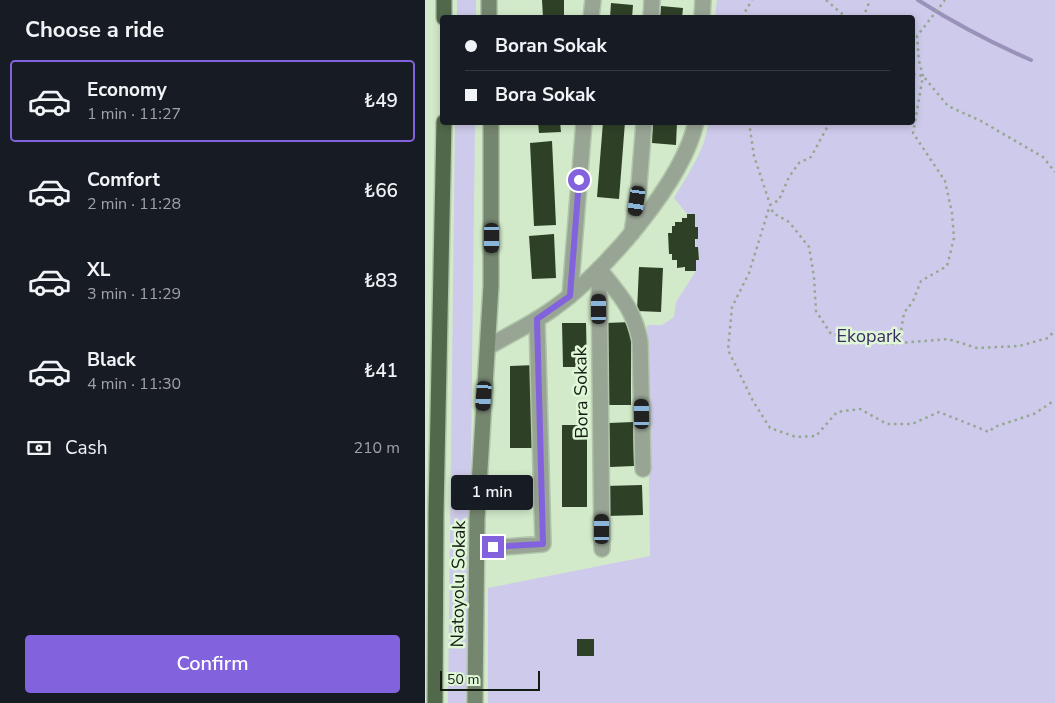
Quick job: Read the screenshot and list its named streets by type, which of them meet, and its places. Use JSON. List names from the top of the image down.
{
  "streets": {
    "main road": ["Natoyolu Sokak"],
    "street": ["Bora Sokak"]
  },
  "parks": ["Ekopark"],
  "scale_bar": "50 m",
  "page": {
    "heading": "Choose a ride",
    "banner": ["Boran Sokak", "Bora Sokak"],
    "list": [
      {
        "name": "Economy",
        "note": "1 min · 11:27",
        "value": "₺49"
      },
      {
        "name": "Comfort",
        "note": "2 min · 11:28",
        "value": "₺66"
      },
      {
        "name": "XL",
        "note": "3 min · 11:29",
        "value": "₺83"
      },
      {
        "name": "Black",
        "note": "4 min · 11:30",
        "value": "₺41"
      }
    ],
    "pay": ["Cash", "210 m"],
    "bubble": "1 min",
    "buttons": "Confirm",
    "scale": "50 m"
  }
}
